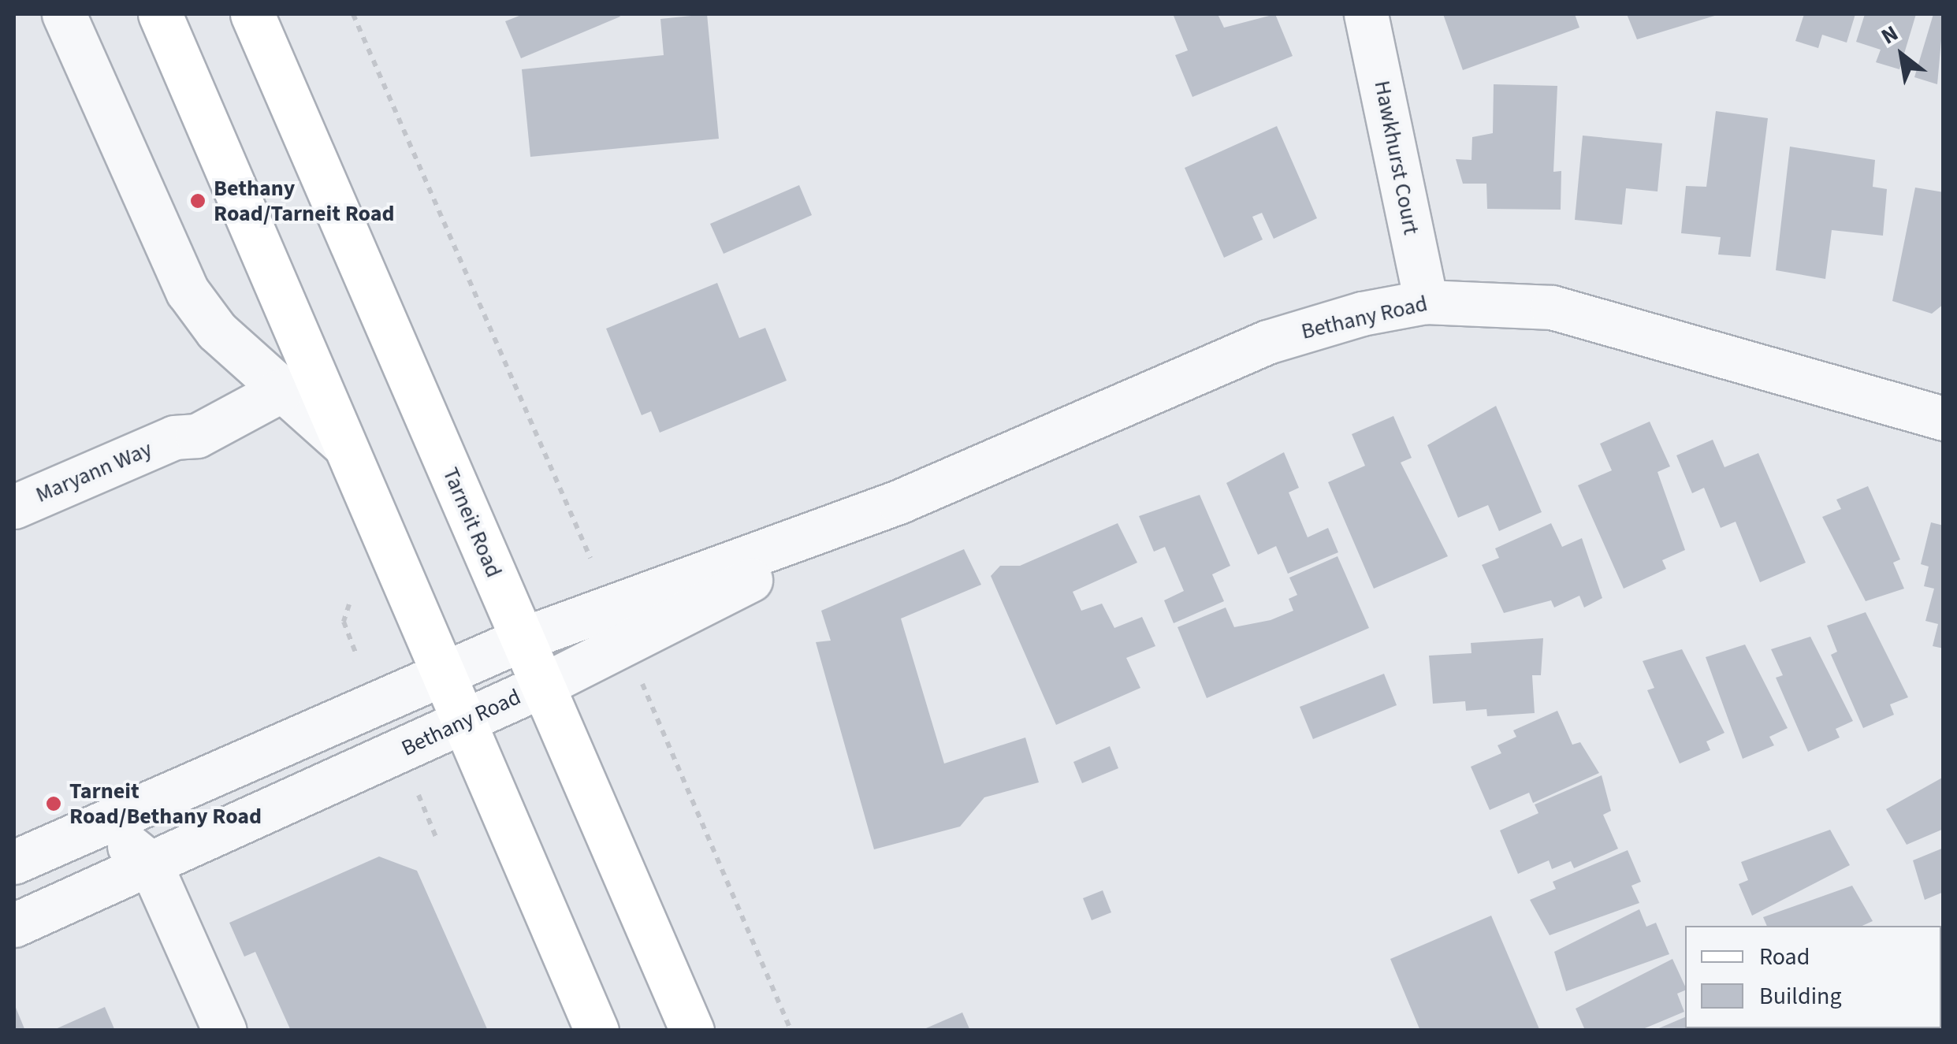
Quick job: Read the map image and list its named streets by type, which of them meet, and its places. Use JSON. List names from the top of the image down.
{
  "streets": {
    "main road": ["Tarneit Road"],
    "street": ["Hawkhurst Court", "Bethany Road", "Maryann Way"]
  },
  "crossings": [
    ["Hawkhurst Court", "Bethany Road"],
    ["Bethany Road", "Tarneit Road"]
  ],
  "places": ["Bethany Road/Tarneit Road", "Tarneit Road/Bethany Road"],
  "legend": ["Road", "Building"],
  "north": "top left"
}
